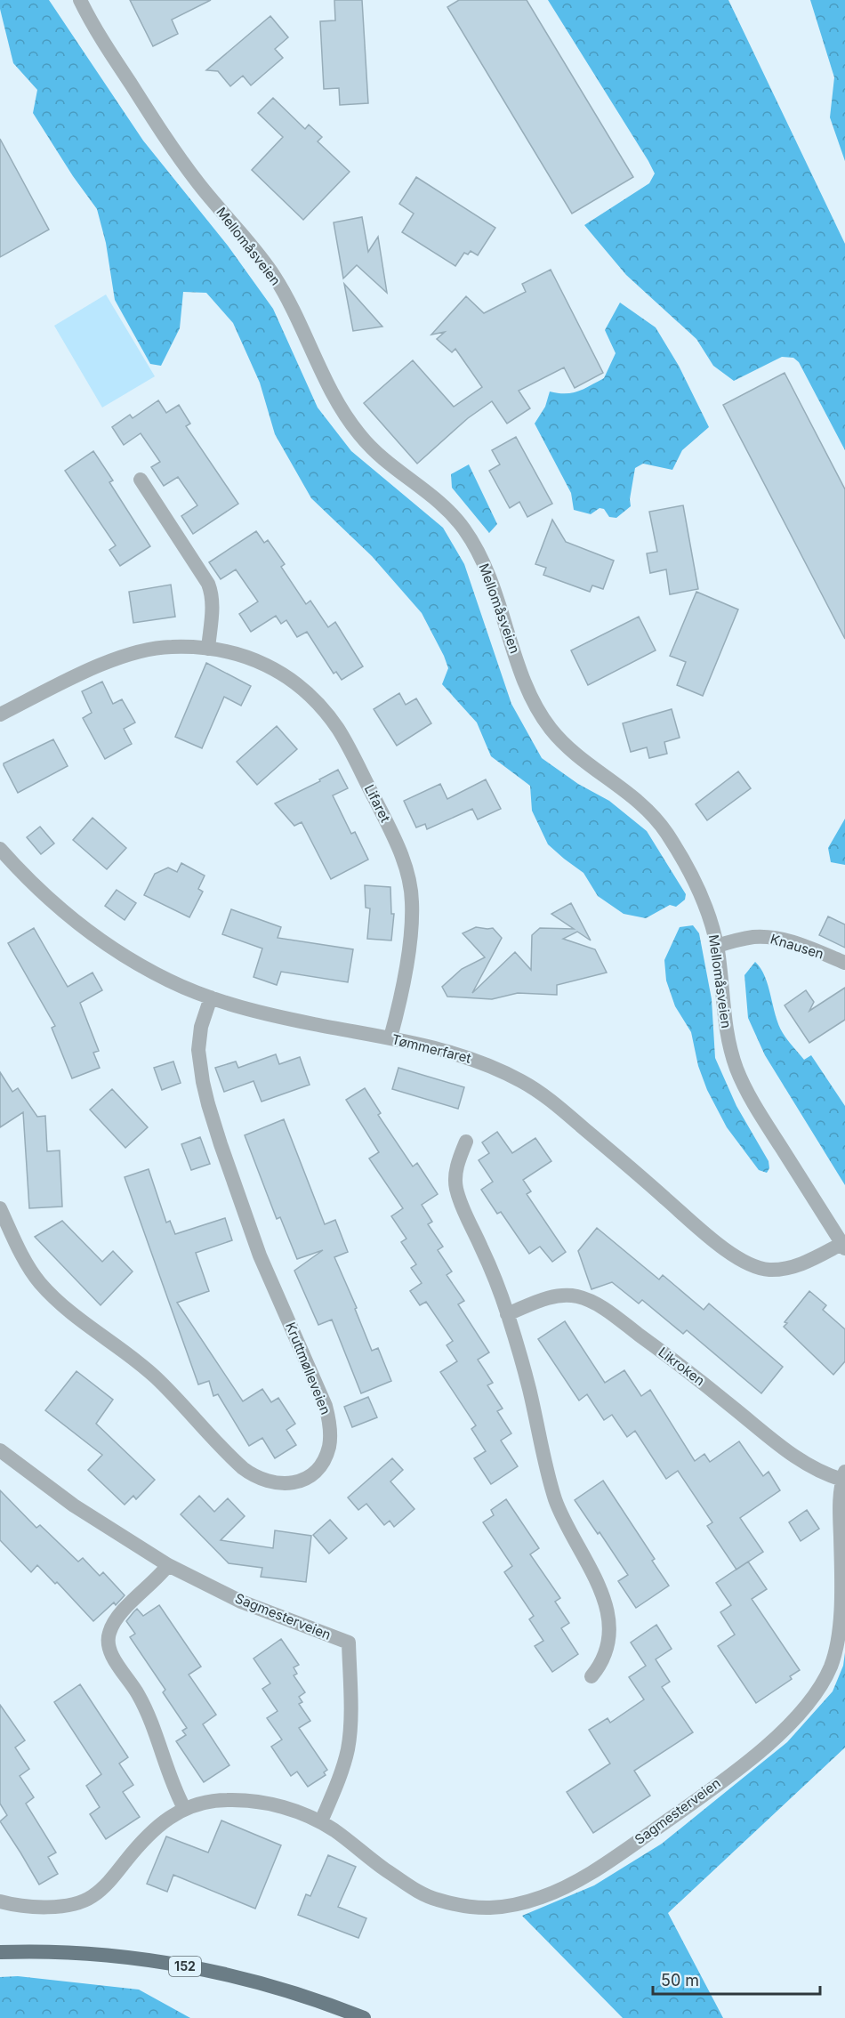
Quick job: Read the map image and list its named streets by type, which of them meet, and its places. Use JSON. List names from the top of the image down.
{
  "streets": {
    "main road": ["152"],
    "street": [
      "Mellomåsveien",
      "Lifaret",
      "Knausen",
      "Tømmerfaret",
      "Likroken",
      "Kruttmølleveien",
      "Sagmesterveien"
    ]
  },
  "crossings": [
    ["Mellomåsveien", "Knausen"],
    ["Mellomåsveien", "Tømmerfaret"],
    ["Lifaret", "Tømmerfaret"],
    ["Tømmerfaret", "Kruttmølleveien"],
    ["Likroken", "Sagmesterveien"]
  ],
  "scale_bar": "50 m"
}
